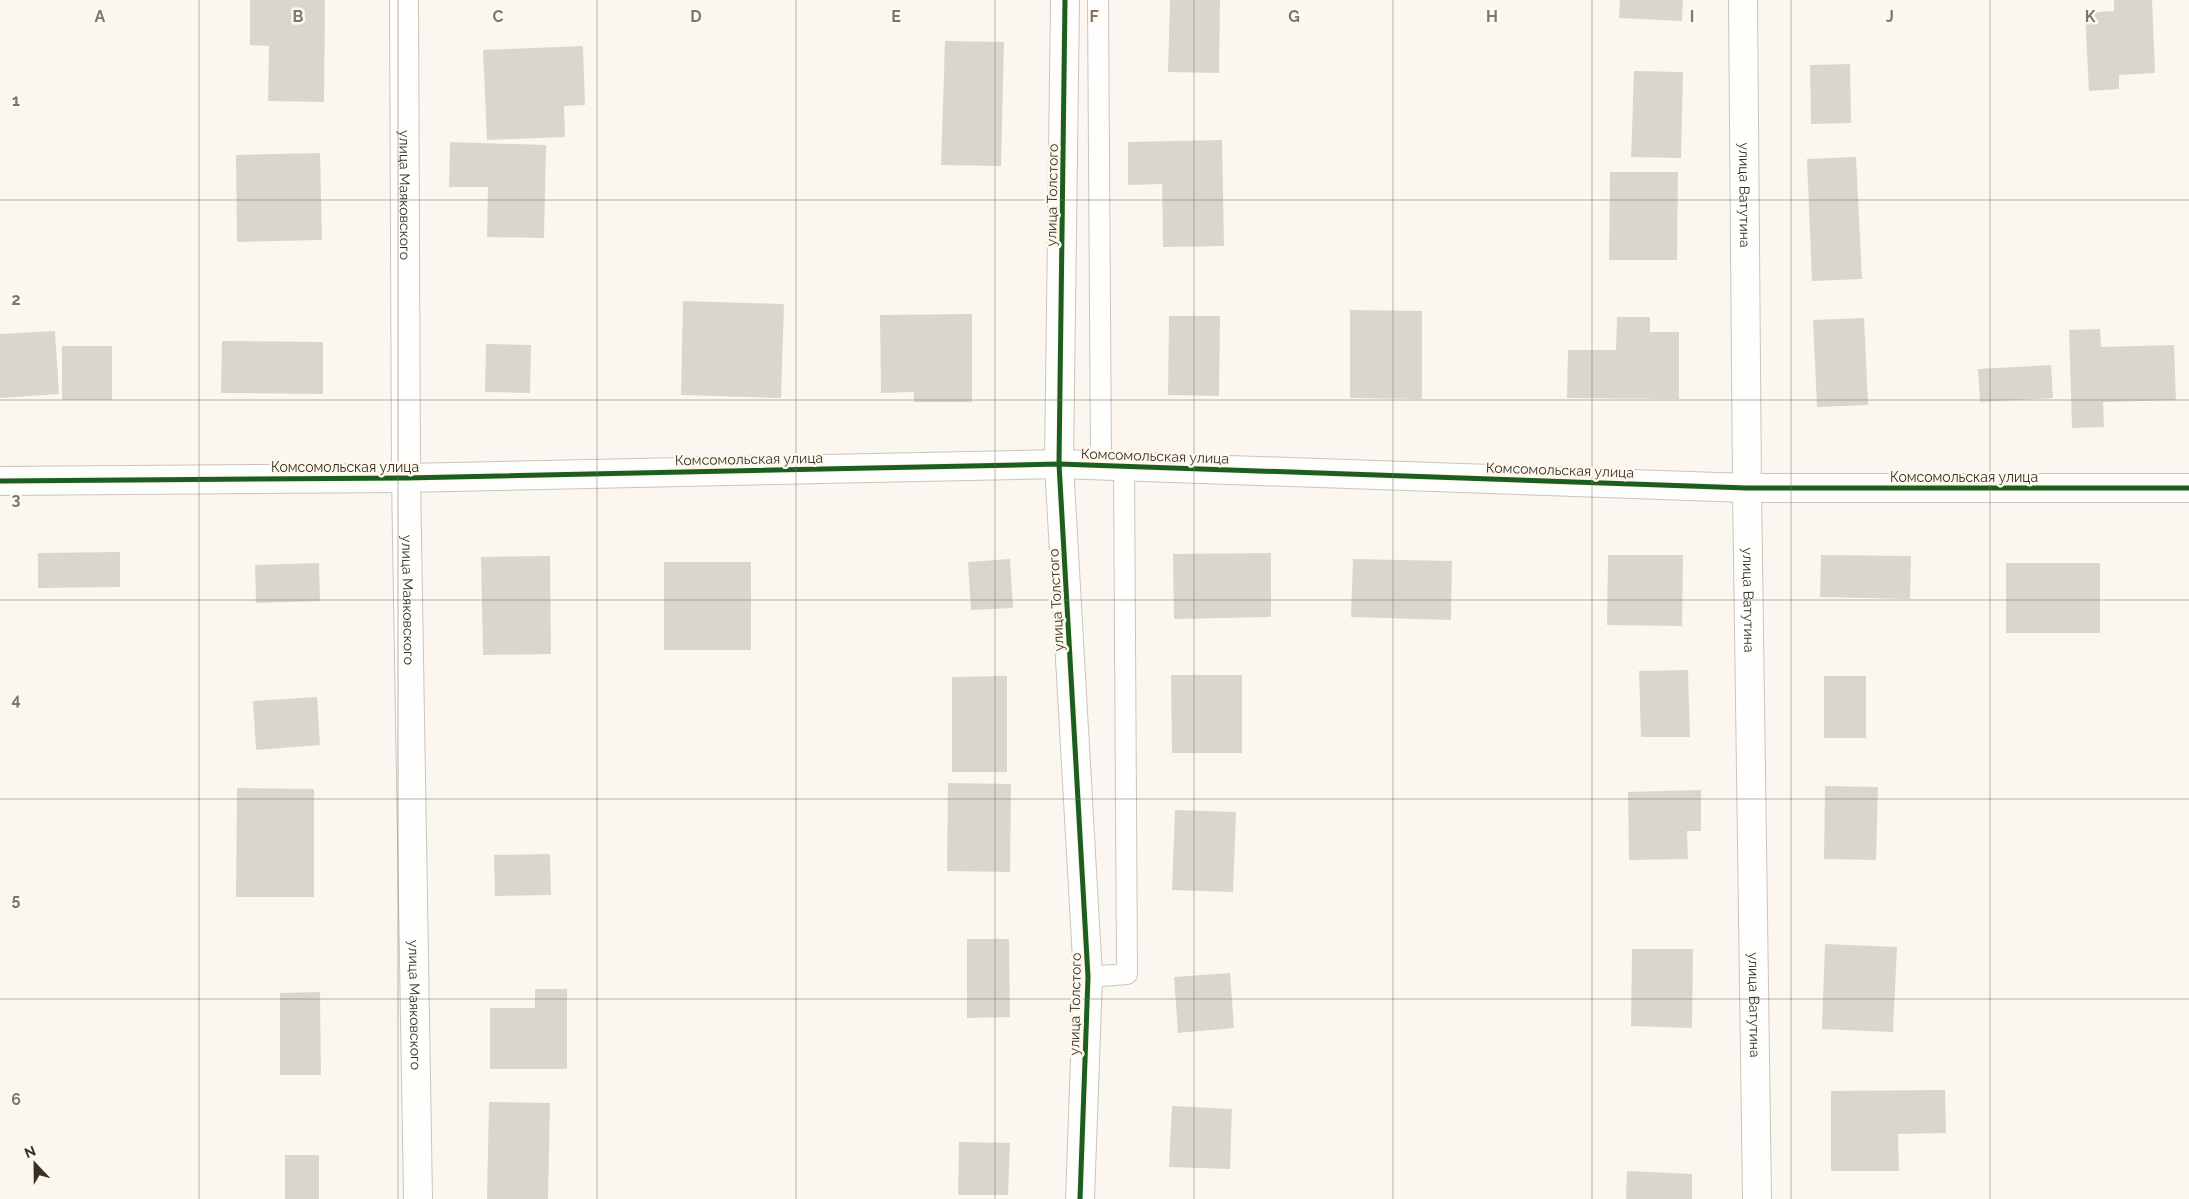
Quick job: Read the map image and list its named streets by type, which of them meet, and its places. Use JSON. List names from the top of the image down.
{
  "streets": {
    "street": [
      "улица Маяковского",
      "улица Толстого",
      "улица Ватутина",
      "Комсомольская улица"
    ]
  },
  "crossings": [
    ["улица Маяковского", "Комсомольская улица"],
    ["улица Толстого", "Комсомольская улица"],
    ["улица Ватутина", "Комсомольская улица"]
  ],
  "north": "top",
  "grid": {
    "columns": [
      "A",
      "B",
      "C",
      "D",
      "E",
      "F",
      "G",
      "H",
      "I",
      "J",
      "K"
    ],
    "rows": [
      "1",
      "2",
      "3",
      "4",
      "5",
      "6"
    ]
  }
}
